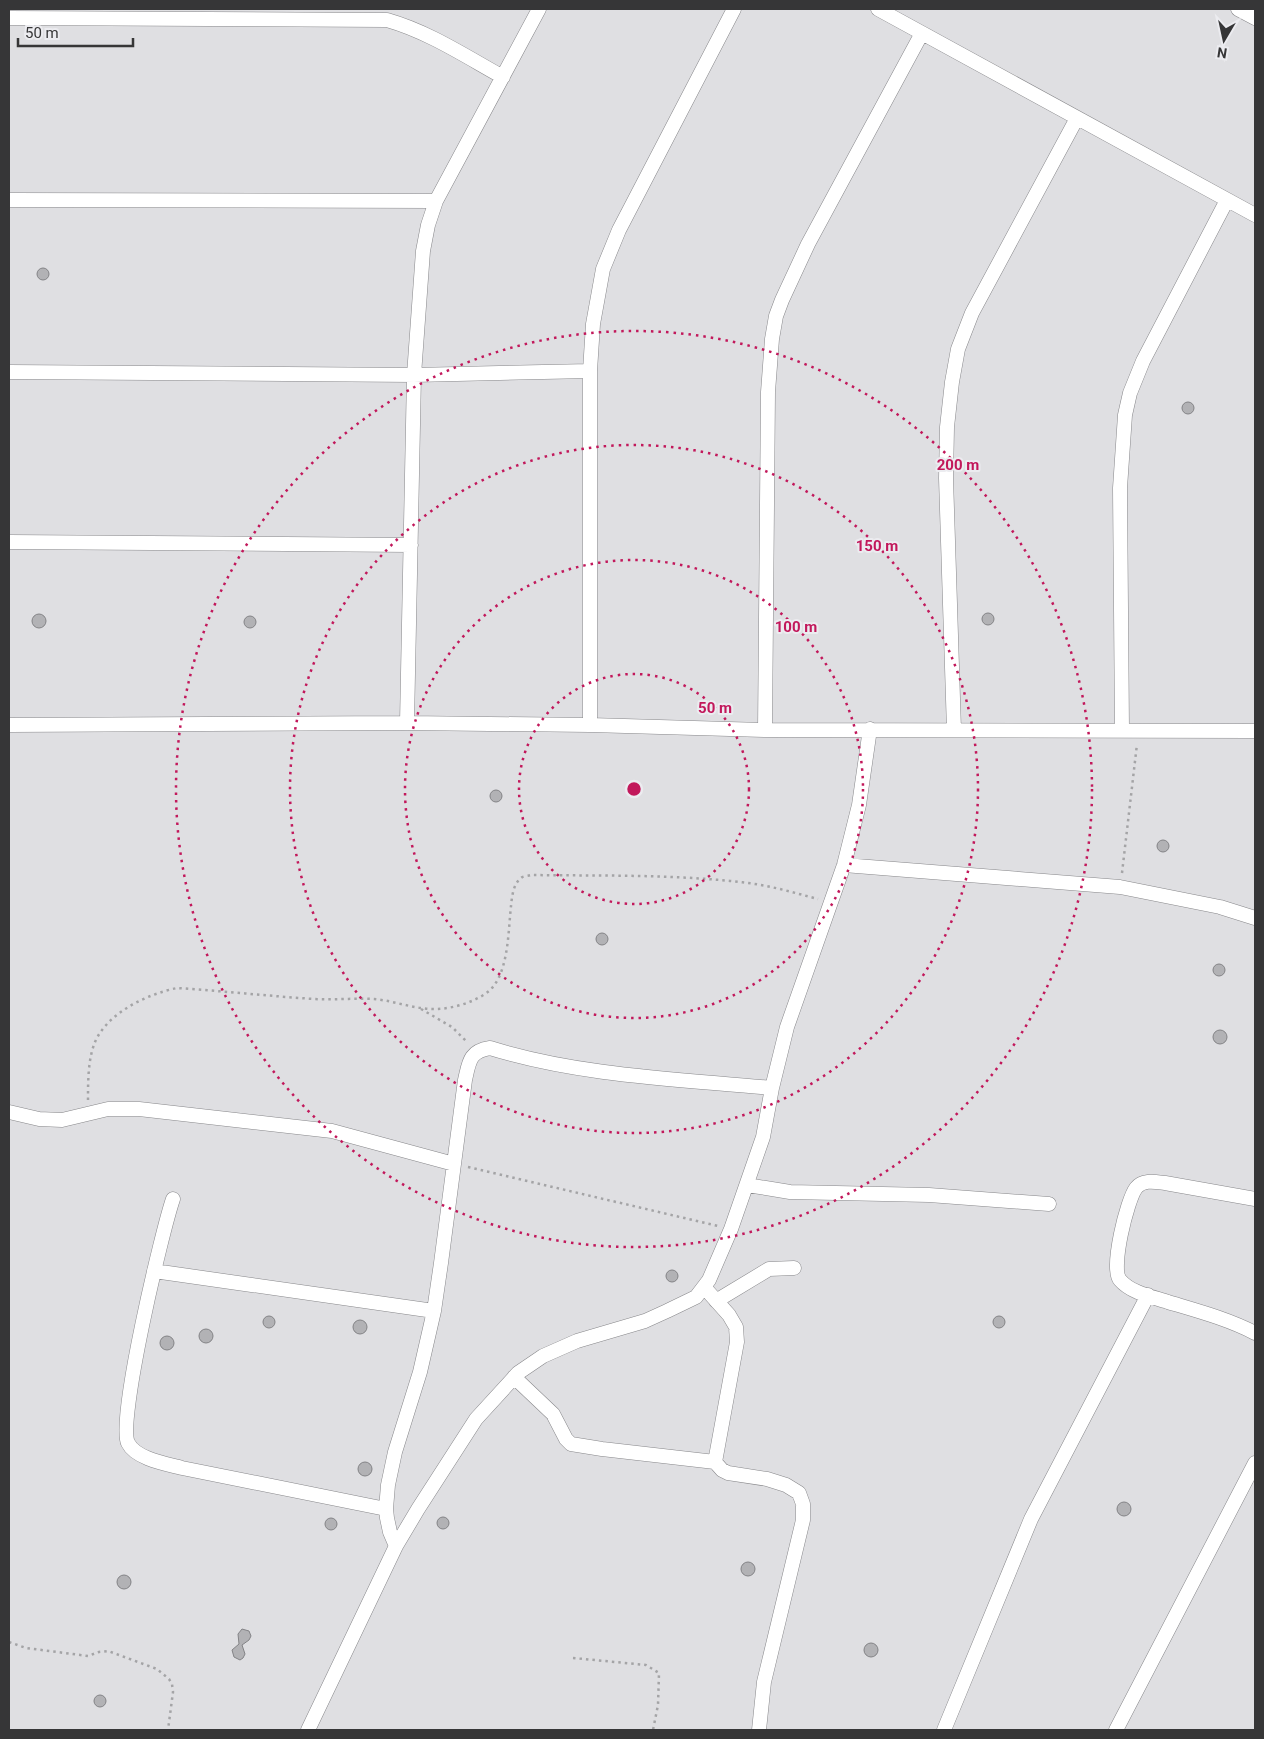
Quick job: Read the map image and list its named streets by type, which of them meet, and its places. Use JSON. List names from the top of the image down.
{
  "scale_bar": "50 m",
  "north": "bottom",
  "rings": [
    "200 m",
    "150 m",
    "100 m",
    "50 m"
  ]
}
